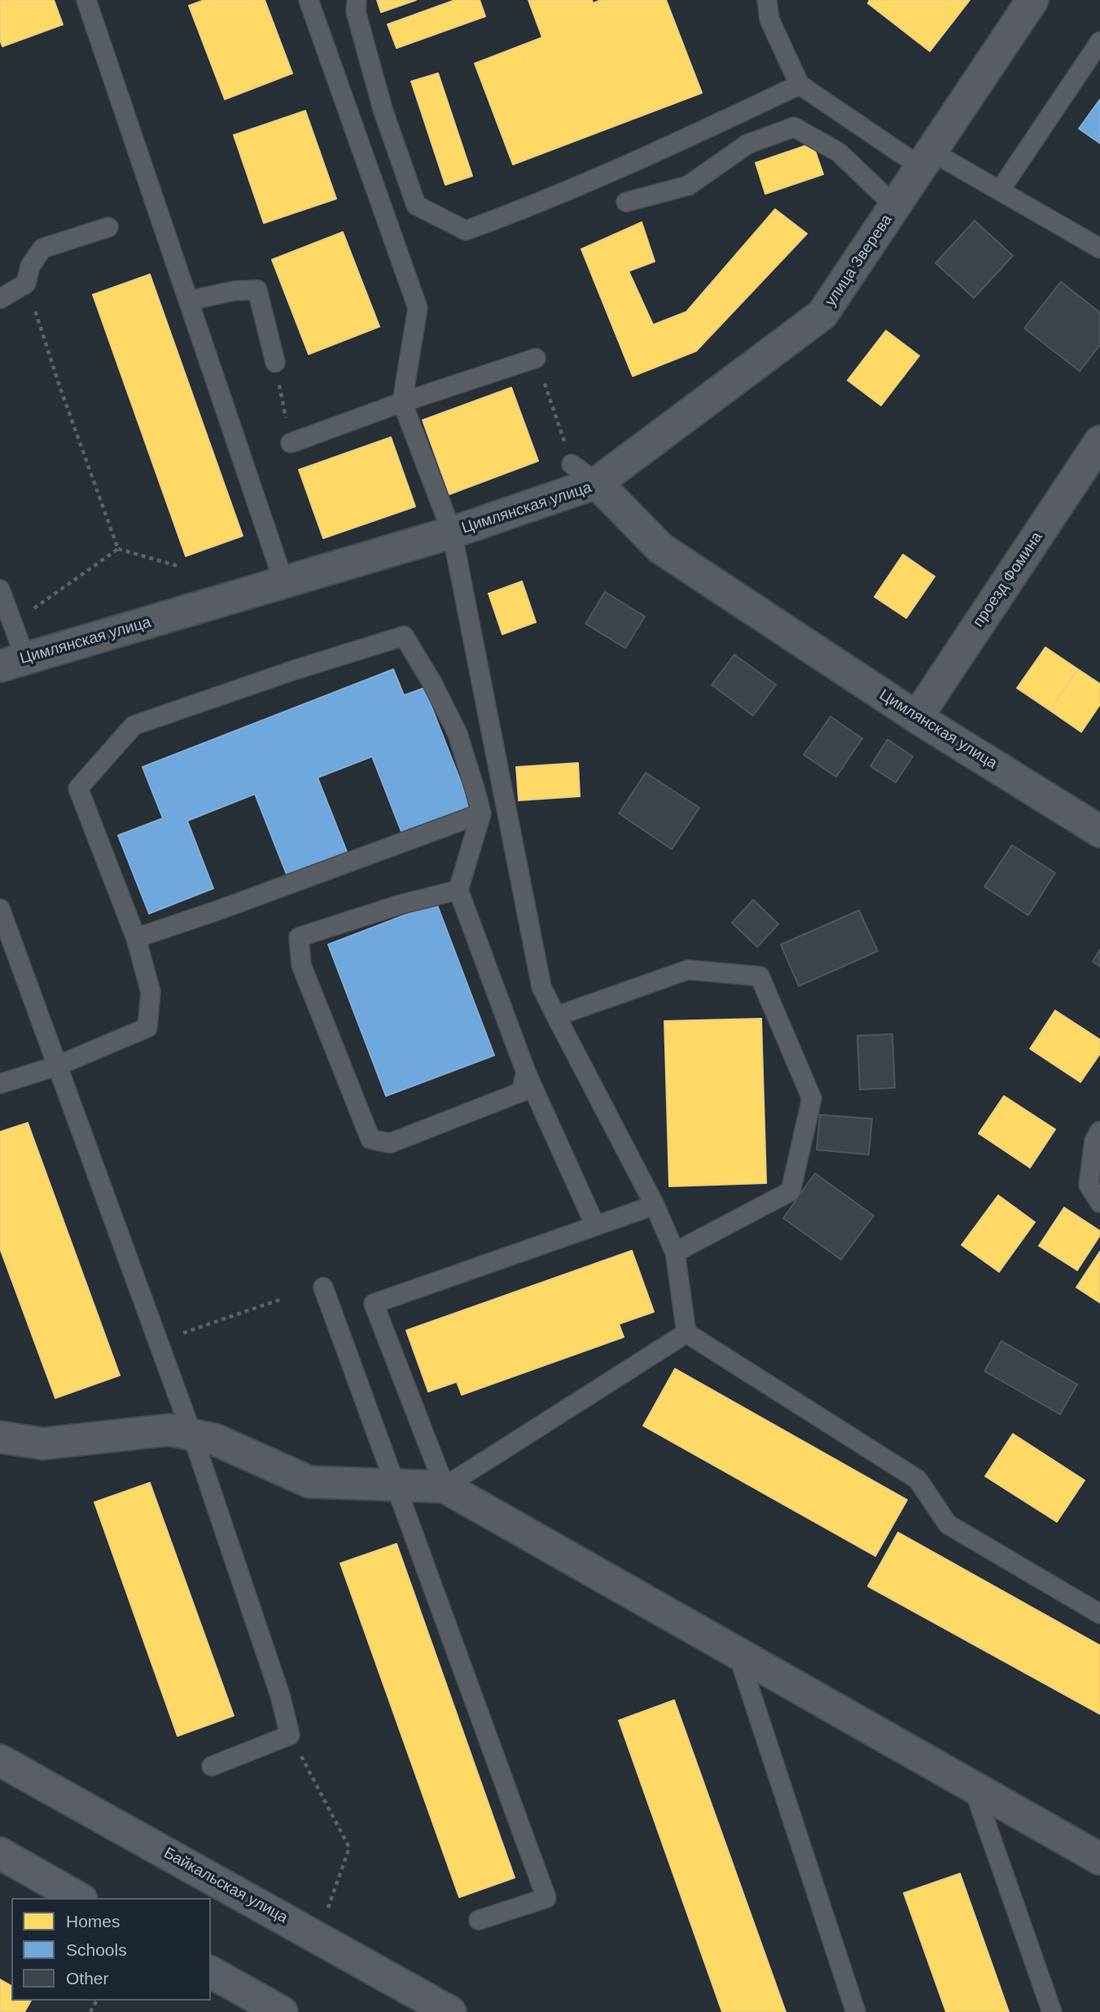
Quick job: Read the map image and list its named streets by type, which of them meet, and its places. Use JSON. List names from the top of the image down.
{
  "streets": {
    "main road": ["Байкальская улица"],
    "street": ["улица Зверева", "Цимлянская улица", "проезд Фомина"]
  },
  "crossings": [
    ["улица Зверева", "Цимлянская улица"],
    ["Цимлянская улица", "проезд Фомина"]
  ],
  "legend": ["Homes", "Schools", "Other"]
}
